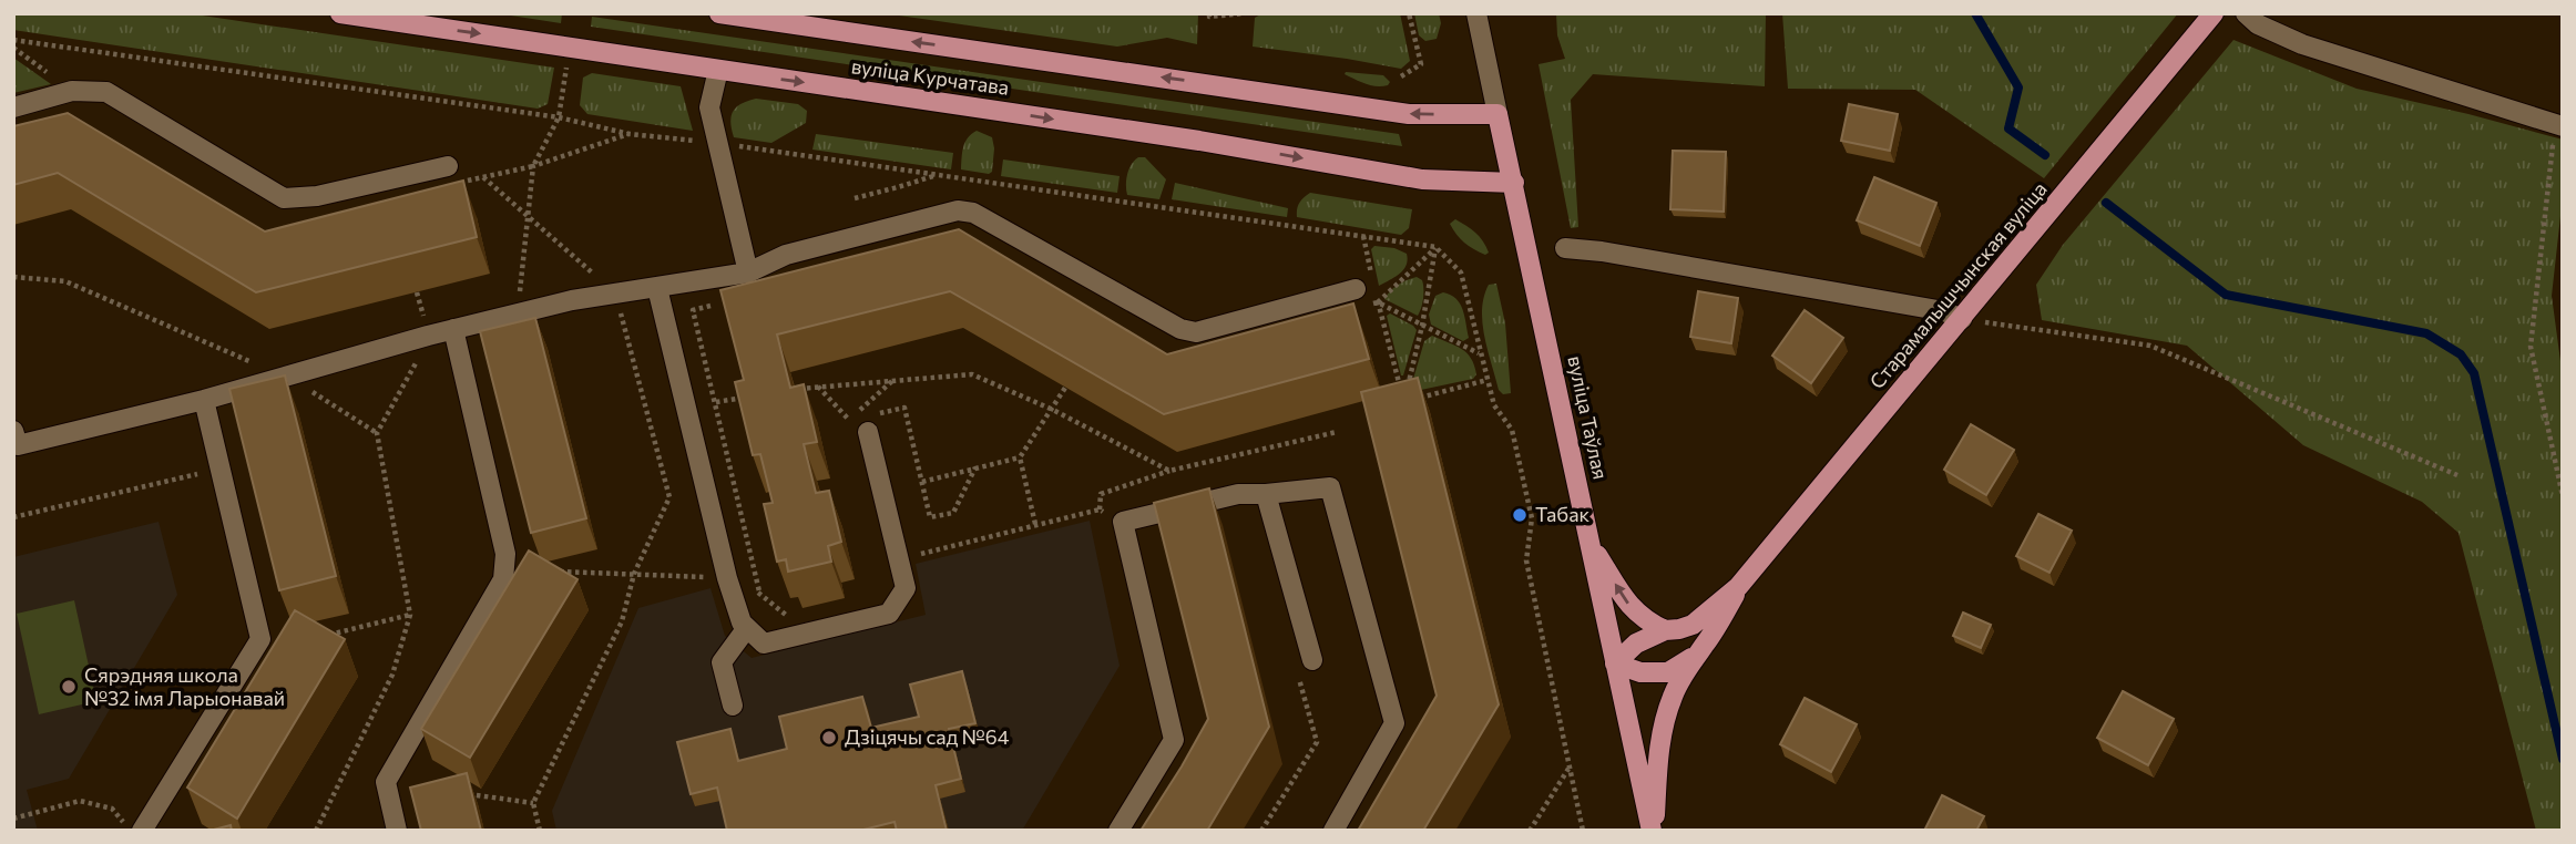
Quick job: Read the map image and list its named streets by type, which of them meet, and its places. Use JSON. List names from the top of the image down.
{
  "streets": {
    "main road": ["вуліца Курчатава", "Старамалышчынская вуліца", "вуліца Таўлая"]
  },
  "crossings": [
    ["вуліца Курчатава", "вуліца Таўлая"]
  ],
  "places": ["Табак", "Сярэдняя школа №32 імя Ларыонавай", "Дзіцячы сад №64"]
}
